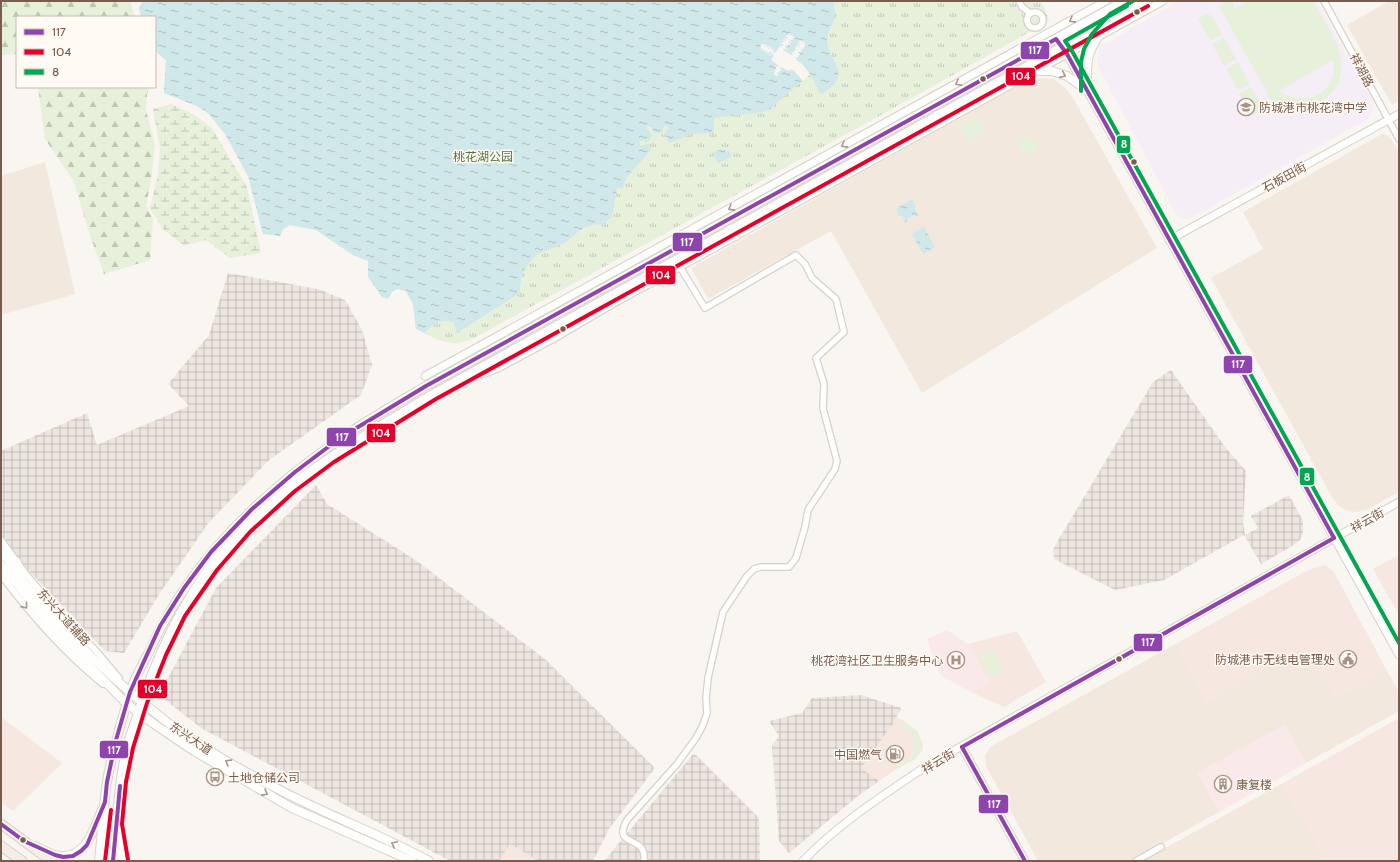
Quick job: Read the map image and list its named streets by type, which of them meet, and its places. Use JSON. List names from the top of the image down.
{
  "streets": {
    "main road": ["东兴大道"],
    "street": [
      "祥湖路",
      "石板田街",
      "祥云街",
      "东兴大道辅路"
    ]
  },
  "crossings": [
    ["祥湖路", "石板田街"],
    ["东兴大道辅路", "东兴大道"]
  ],
  "parks": ["桃花湖公园"],
  "places": {
    "school or university": ["防城港市桃花湾中学"],
    "public building": ["防城港市无线电管理处"],
    "hospital": ["桃花湾社区卫生服务中心"],
    "fuel station": ["中国燃气"],
    "bus stop": ["土地仓储公司"],
    "building": ["康复楼"]
  },
  "lines": ["transit line 8", "transit line 104", "transit line 117"],
  "legend": ["117", "104", "8"]
}
